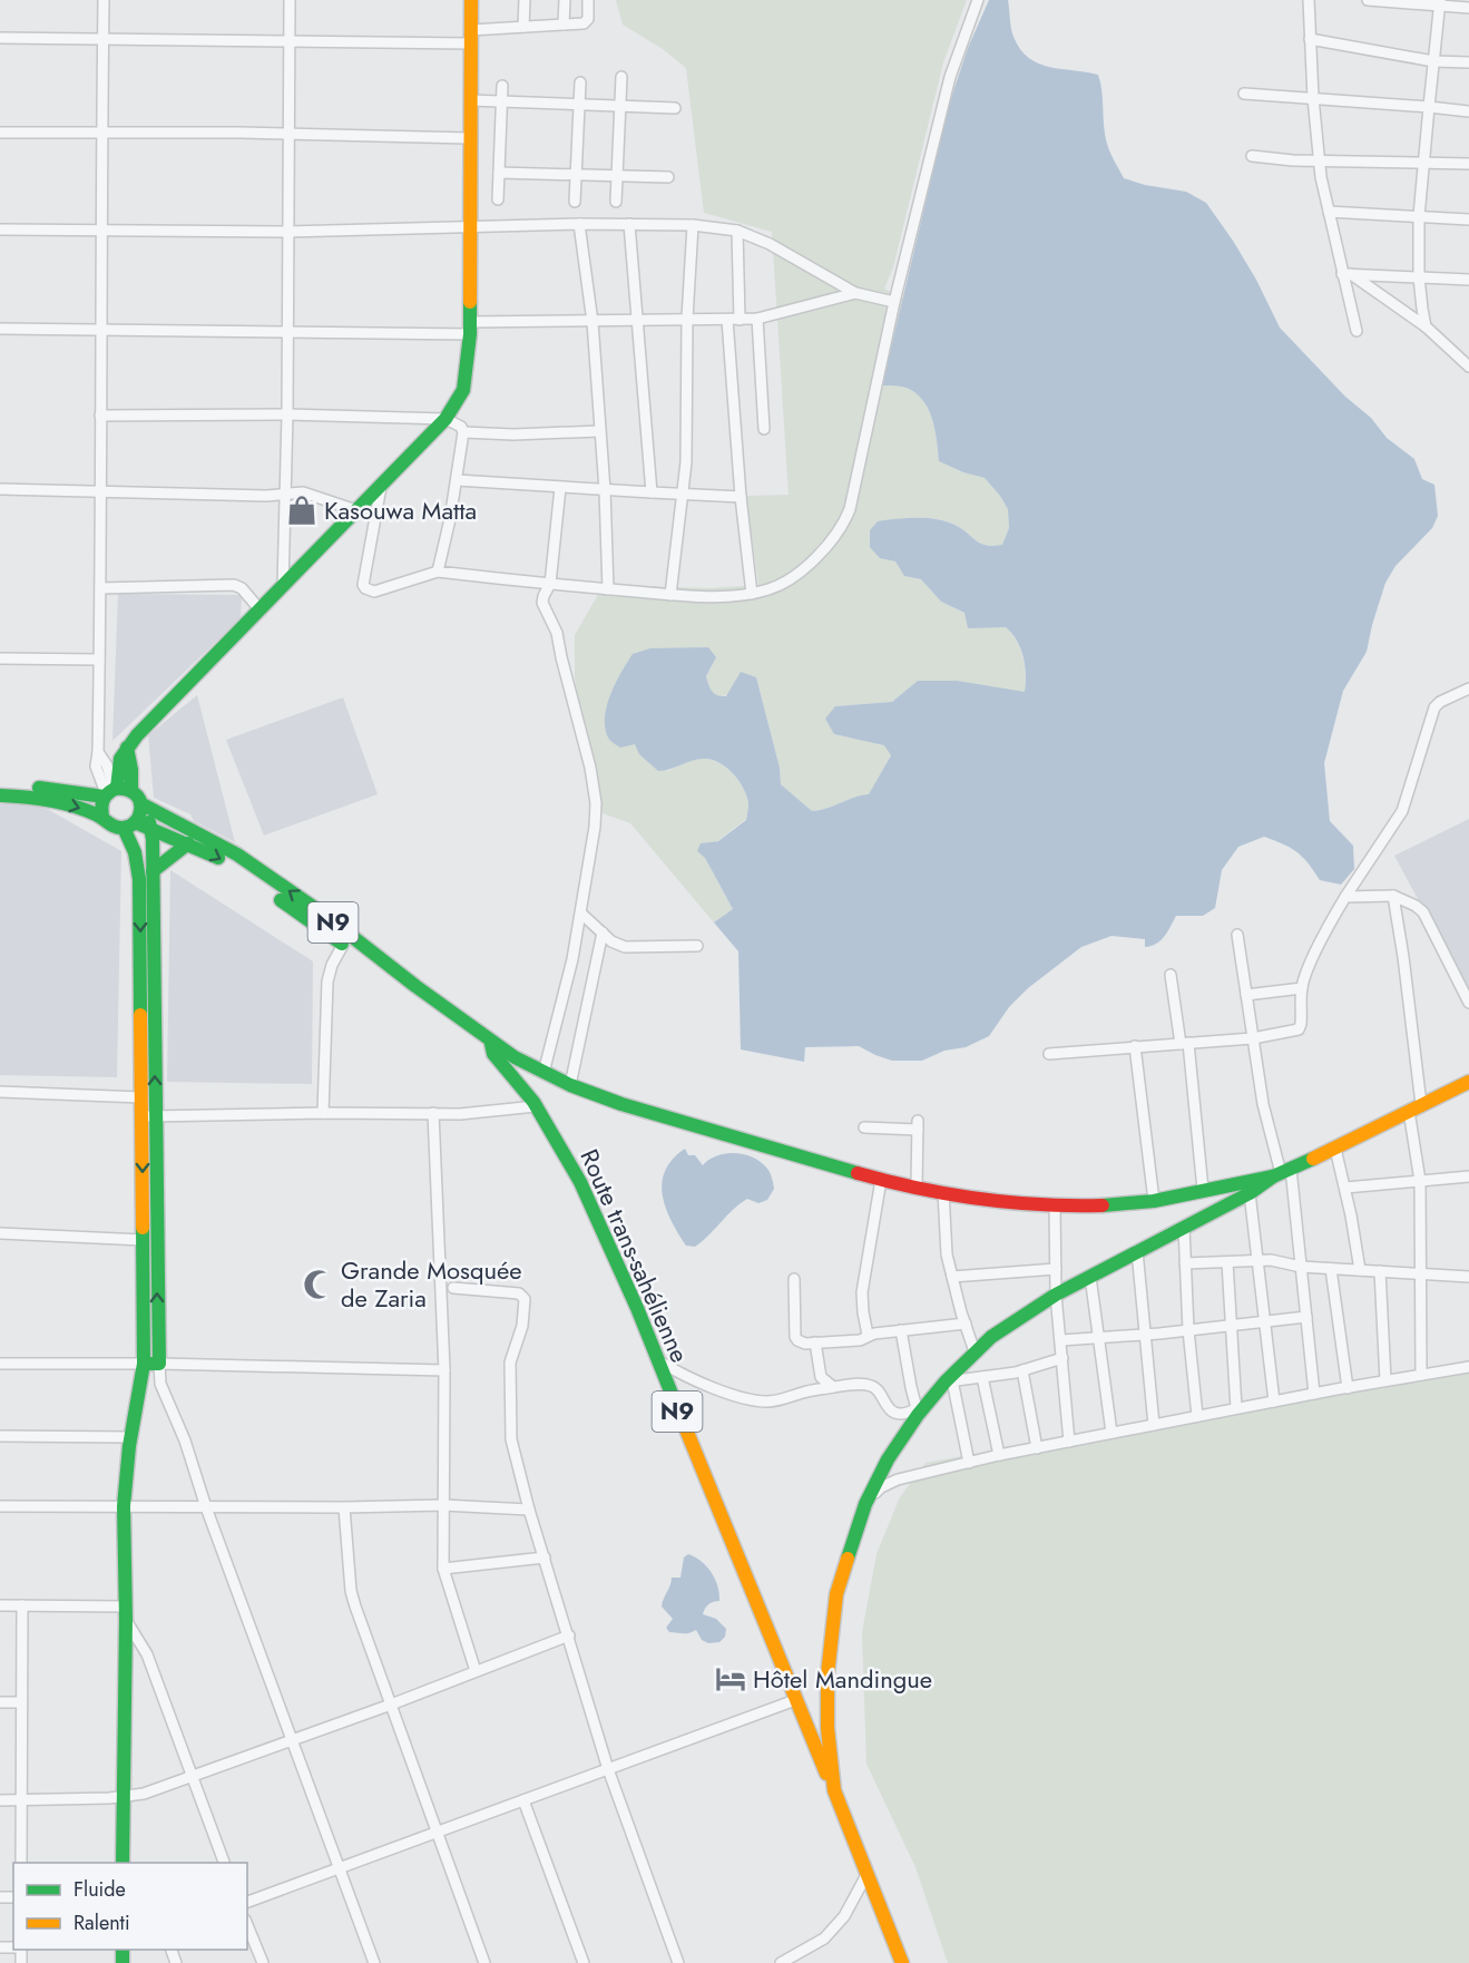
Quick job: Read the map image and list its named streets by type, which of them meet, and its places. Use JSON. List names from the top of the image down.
{
  "streets": {
    "main road": ["N9", "Route trans-sahélienne"]
  },
  "crossings": [
    ["N9", "Route trans-sahélienne"]
  ],
  "places": {
    "shop": ["Kasouwa Matta"],
    "mosque": ["Grande Mosquée de Zaria"],
    "hotel": ["Hôtel Mandingue"]
  },
  "legend": ["Fluide", "Ralenti"]
}
